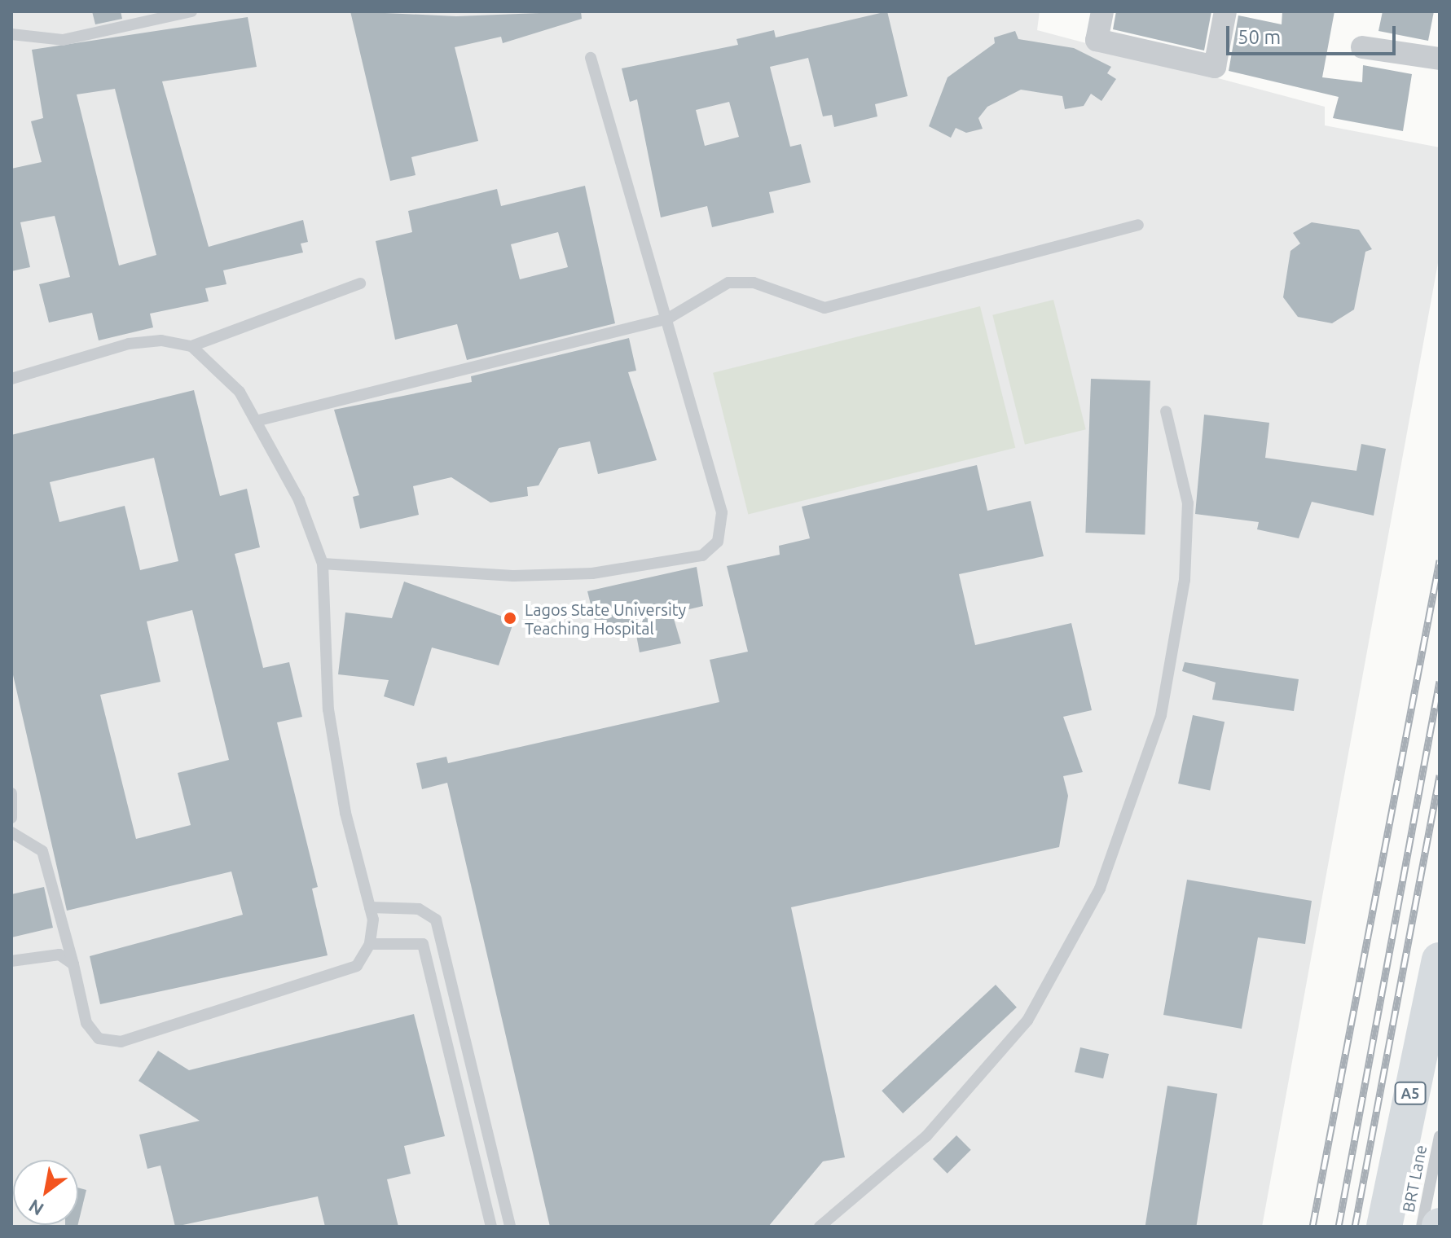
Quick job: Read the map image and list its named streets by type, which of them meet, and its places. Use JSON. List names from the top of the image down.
{
  "streets": {
    "highway": ["A5"],
    "lane": ["BRT Lane"]
  },
  "places": ["Lagos State University Teaching Hospital"],
  "scale_bar": "50 m",
  "north": "bottom left"
}
